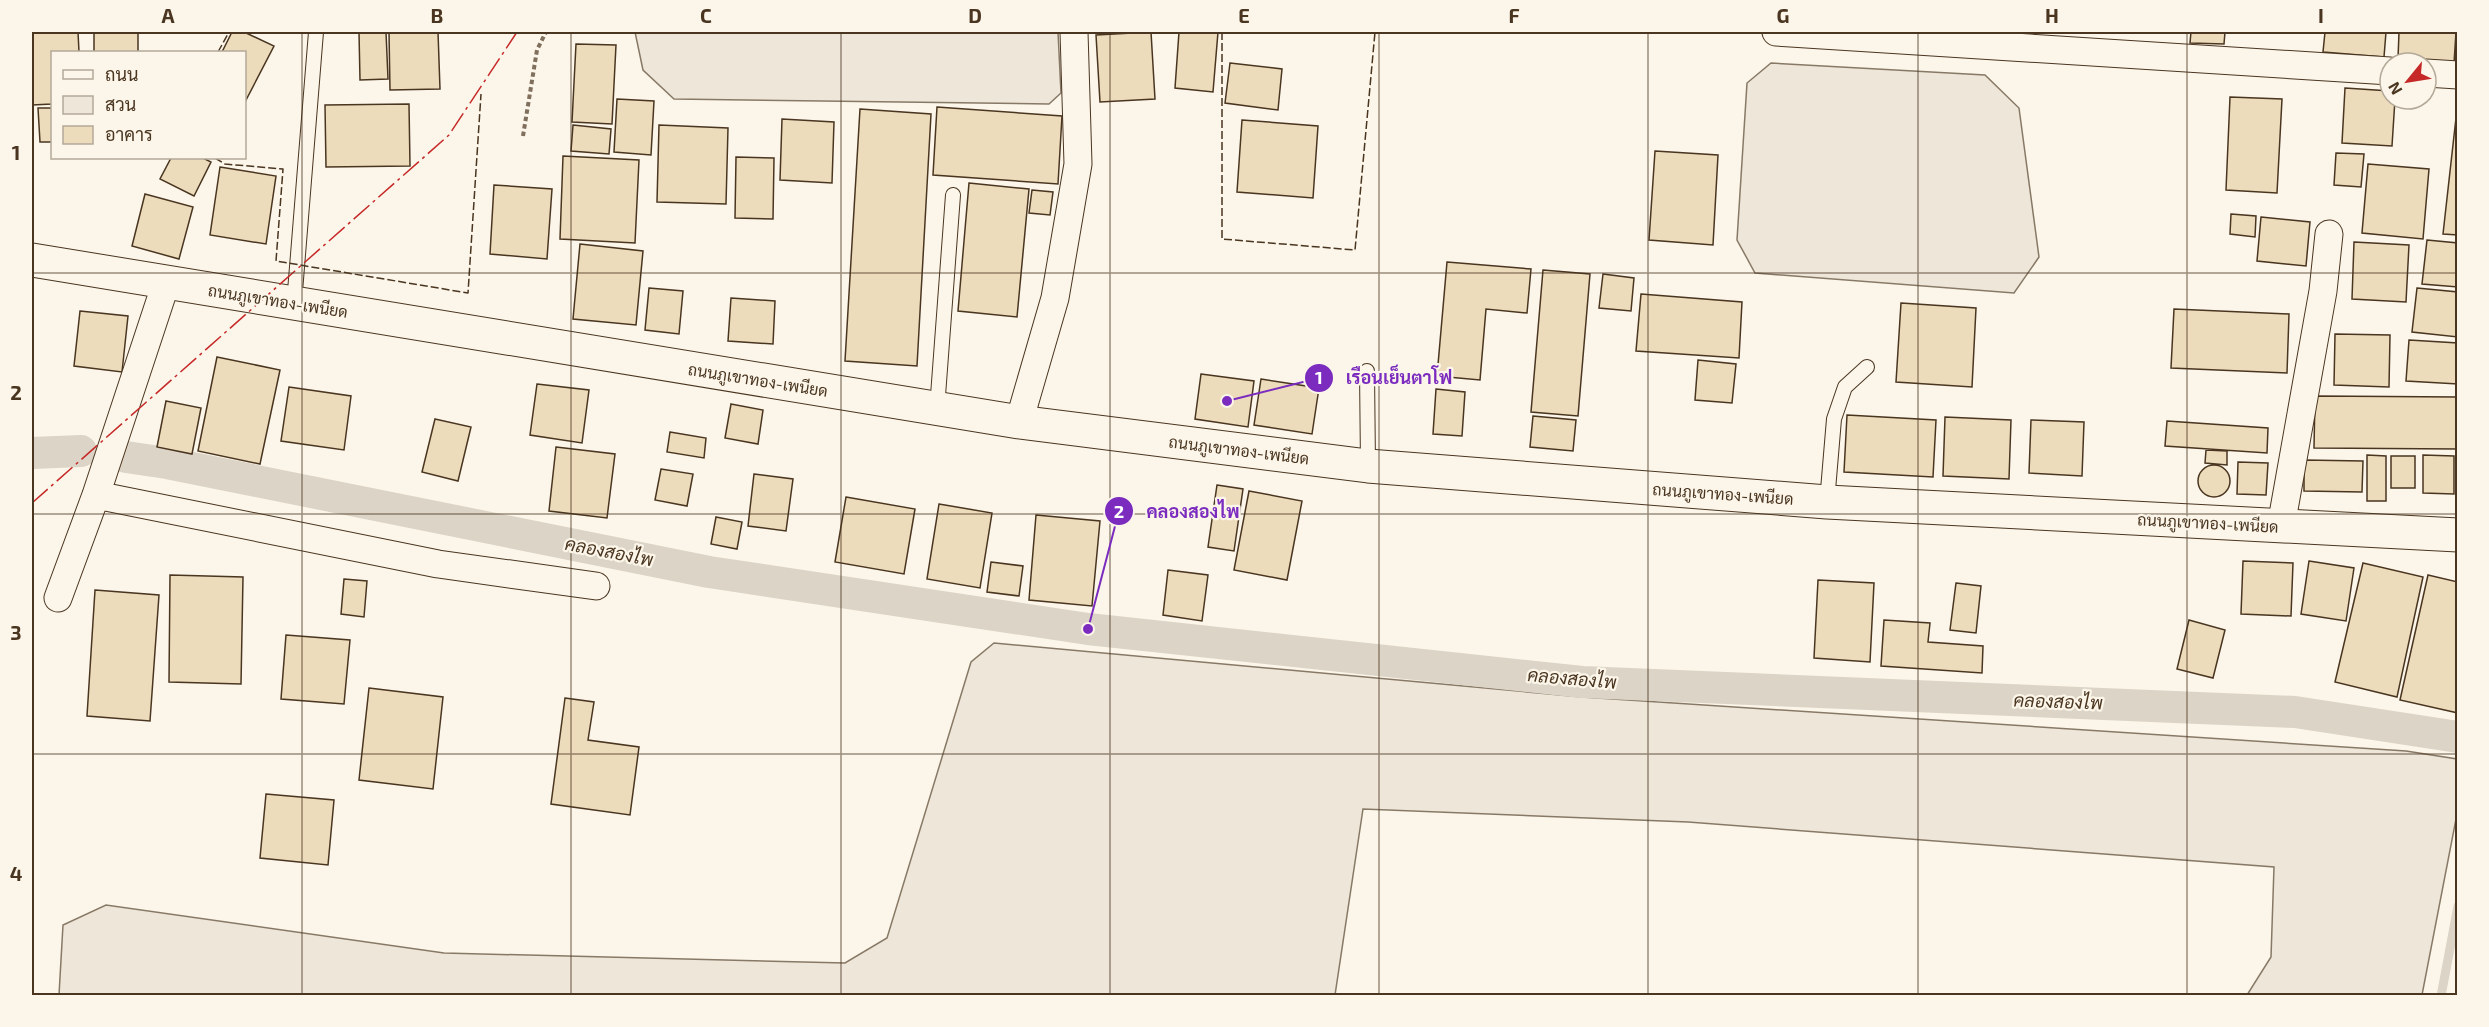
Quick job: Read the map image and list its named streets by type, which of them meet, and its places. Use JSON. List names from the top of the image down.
{
  "streets": {
    "street": ["ถนนภูเขาทอง-เพนียด"]
  },
  "water": ["คลองสองไพ"],
  "places": ["เรือนเย็นตาโฟ", "คลองสองไพ"],
  "legend": ["ถนน", "สวน", "อาคาร"],
  "north": "bottom left",
  "grid": {
    "columns": [
      "A",
      "B",
      "C",
      "D",
      "E",
      "F",
      "G",
      "H",
      "I"
    ],
    "rows": [
      "1",
      "2",
      "3",
      "4"
    ]
  }
}
